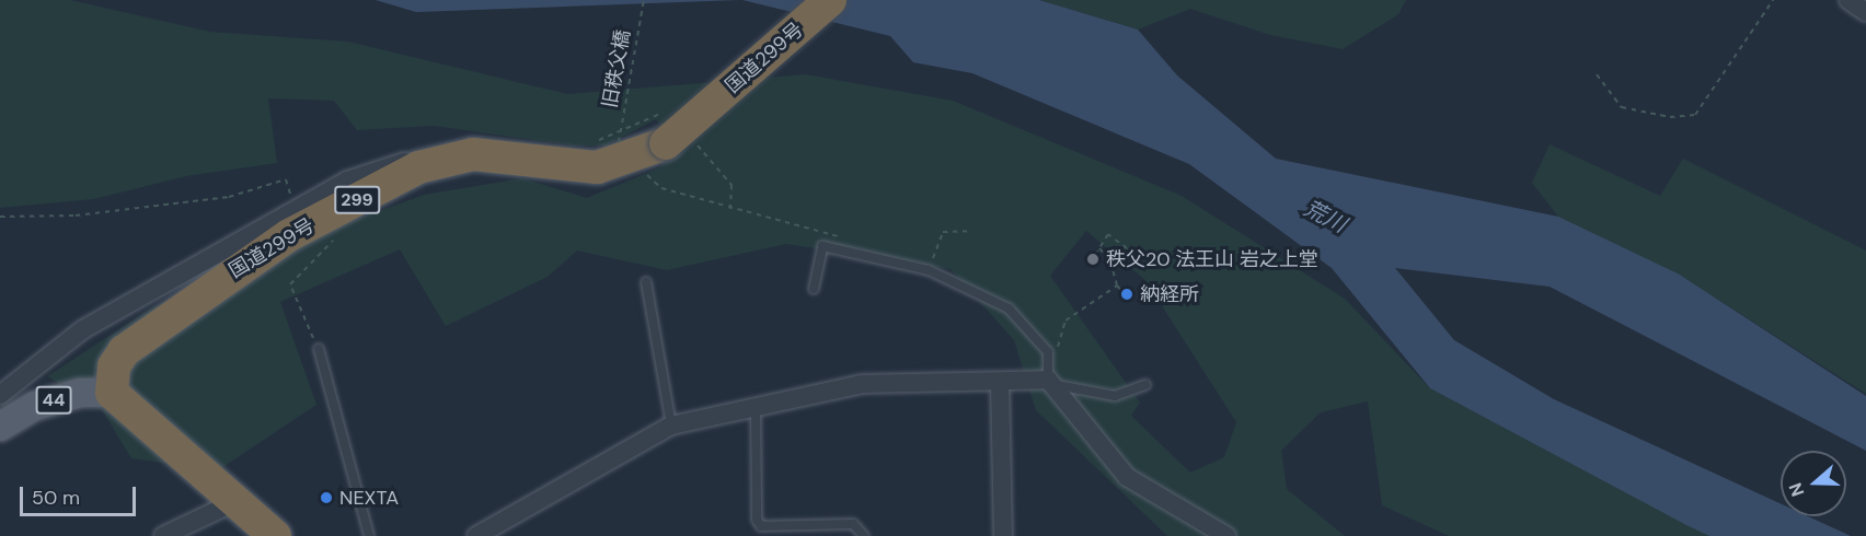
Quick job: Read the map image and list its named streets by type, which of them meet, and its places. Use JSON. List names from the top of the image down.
{
  "streets": {
    "highway": ["国道299号", "299"],
    "main road": ["44"],
    "path": ["旧秩父橋"]
  },
  "crossings": [
    ["国道299号", "旧秩父橋"],
    ["国道299号", "44"]
  ],
  "water": ["荒川"],
  "places": ["秩父20 法王山 岩之上堂", "納経所", "NEXTA"],
  "scale_bar": "50 m",
  "north": "left"
}
